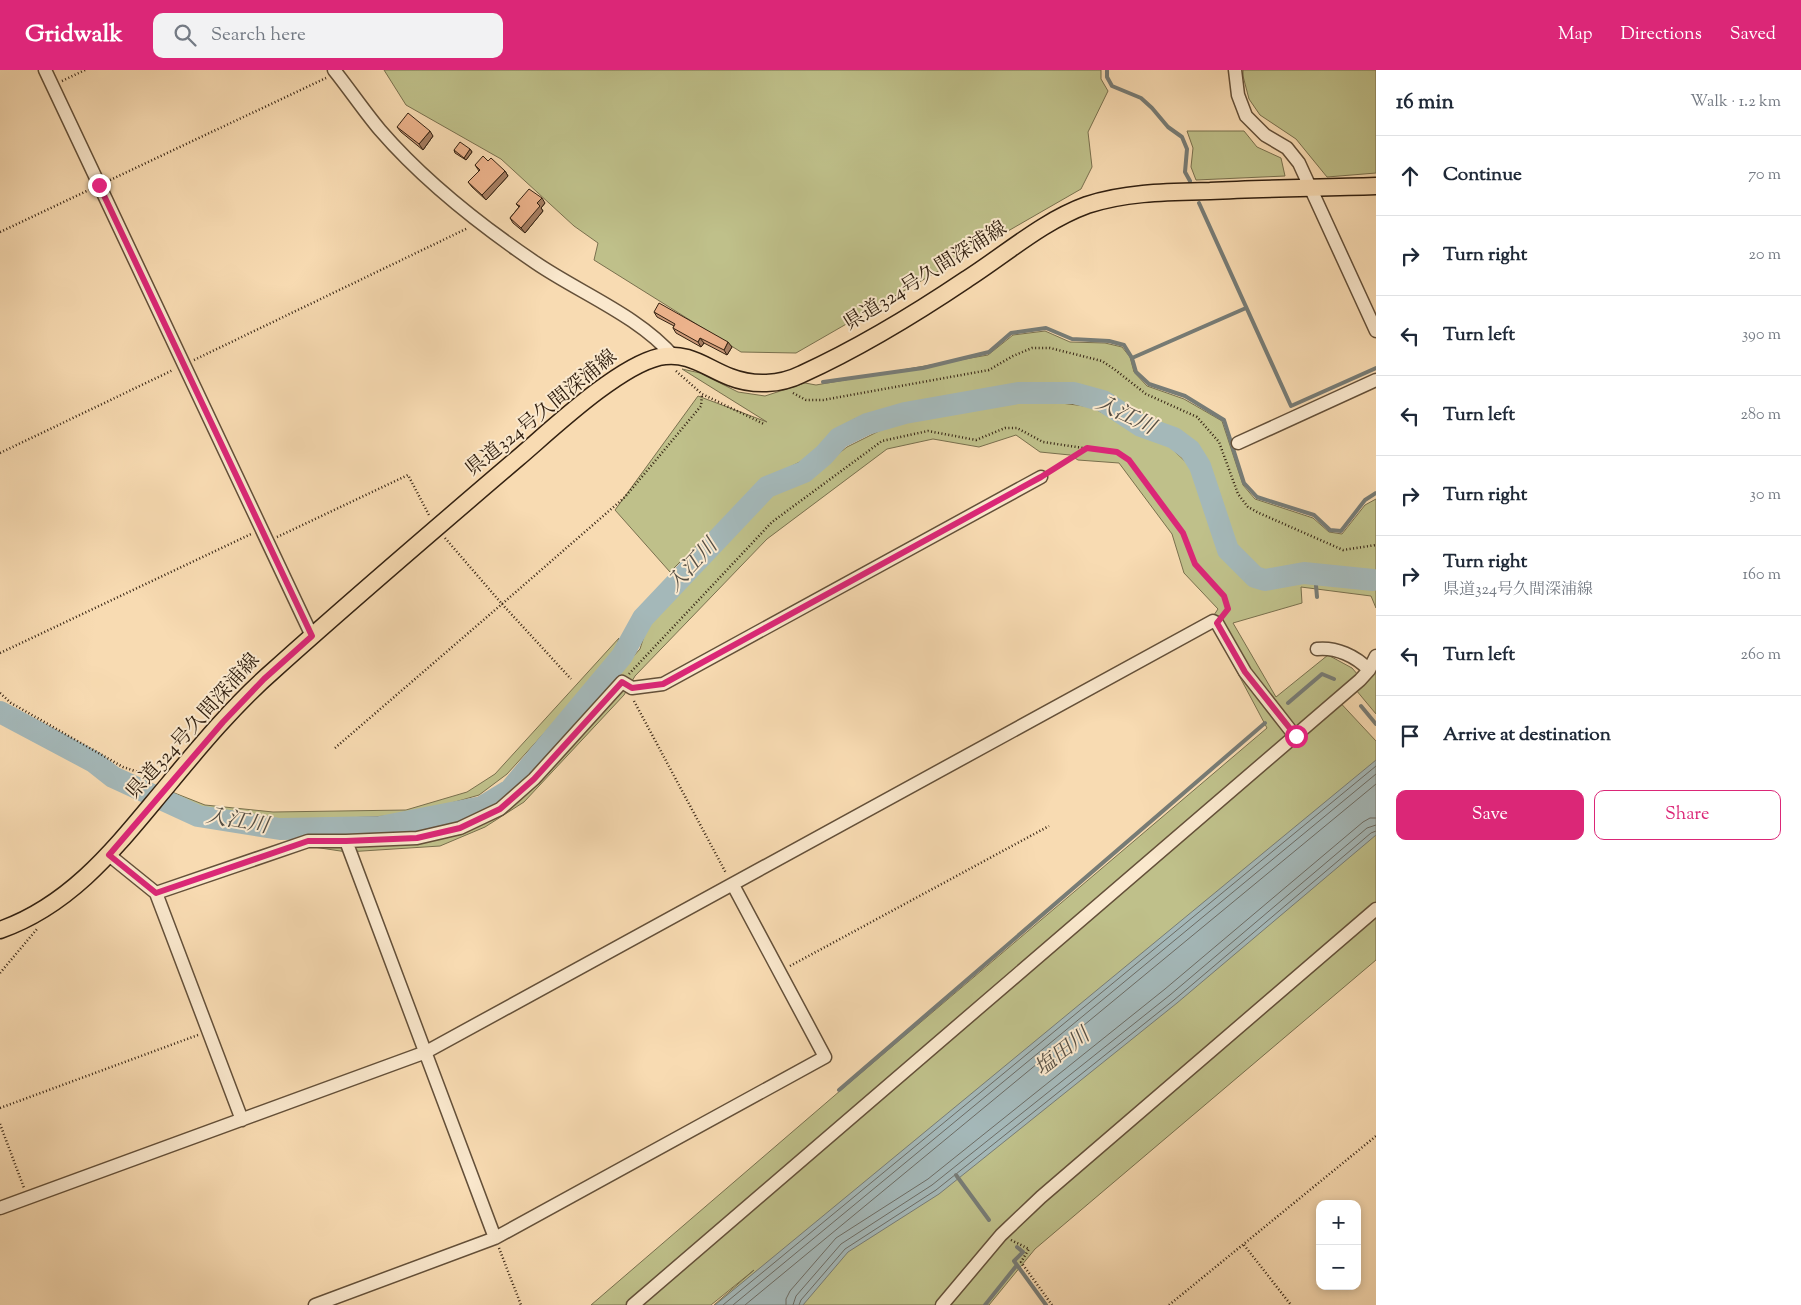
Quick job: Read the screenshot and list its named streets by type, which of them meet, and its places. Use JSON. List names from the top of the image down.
{
  "streets": {
    "main road": ["県道324号久間深浦線"]
  },
  "water": ["入江川", "塩田川"],
  "page": {
    "header": "Gridwalk",
    "search": "Search here",
    "nav": ["Map", "Directions", "Saved"],
    "heading": ["16 min", "Walk · 1.2 km"],
    "list": [
      ["Continue", "70 m"],
      ["Turn right", "20 m"],
      ["Turn left", "390 m"],
      ["Turn left", "280 m"],
      ["Turn right", "30 m"],
      ["Turn right", "県道324号久間深浦線", "160 m"],
      ["Turn left", "260 m"],
      "Arrive at destination"
    ],
    "buttons": ["Save", "Share"],
    "map_buttons": ["+", "−"]
  }
}
